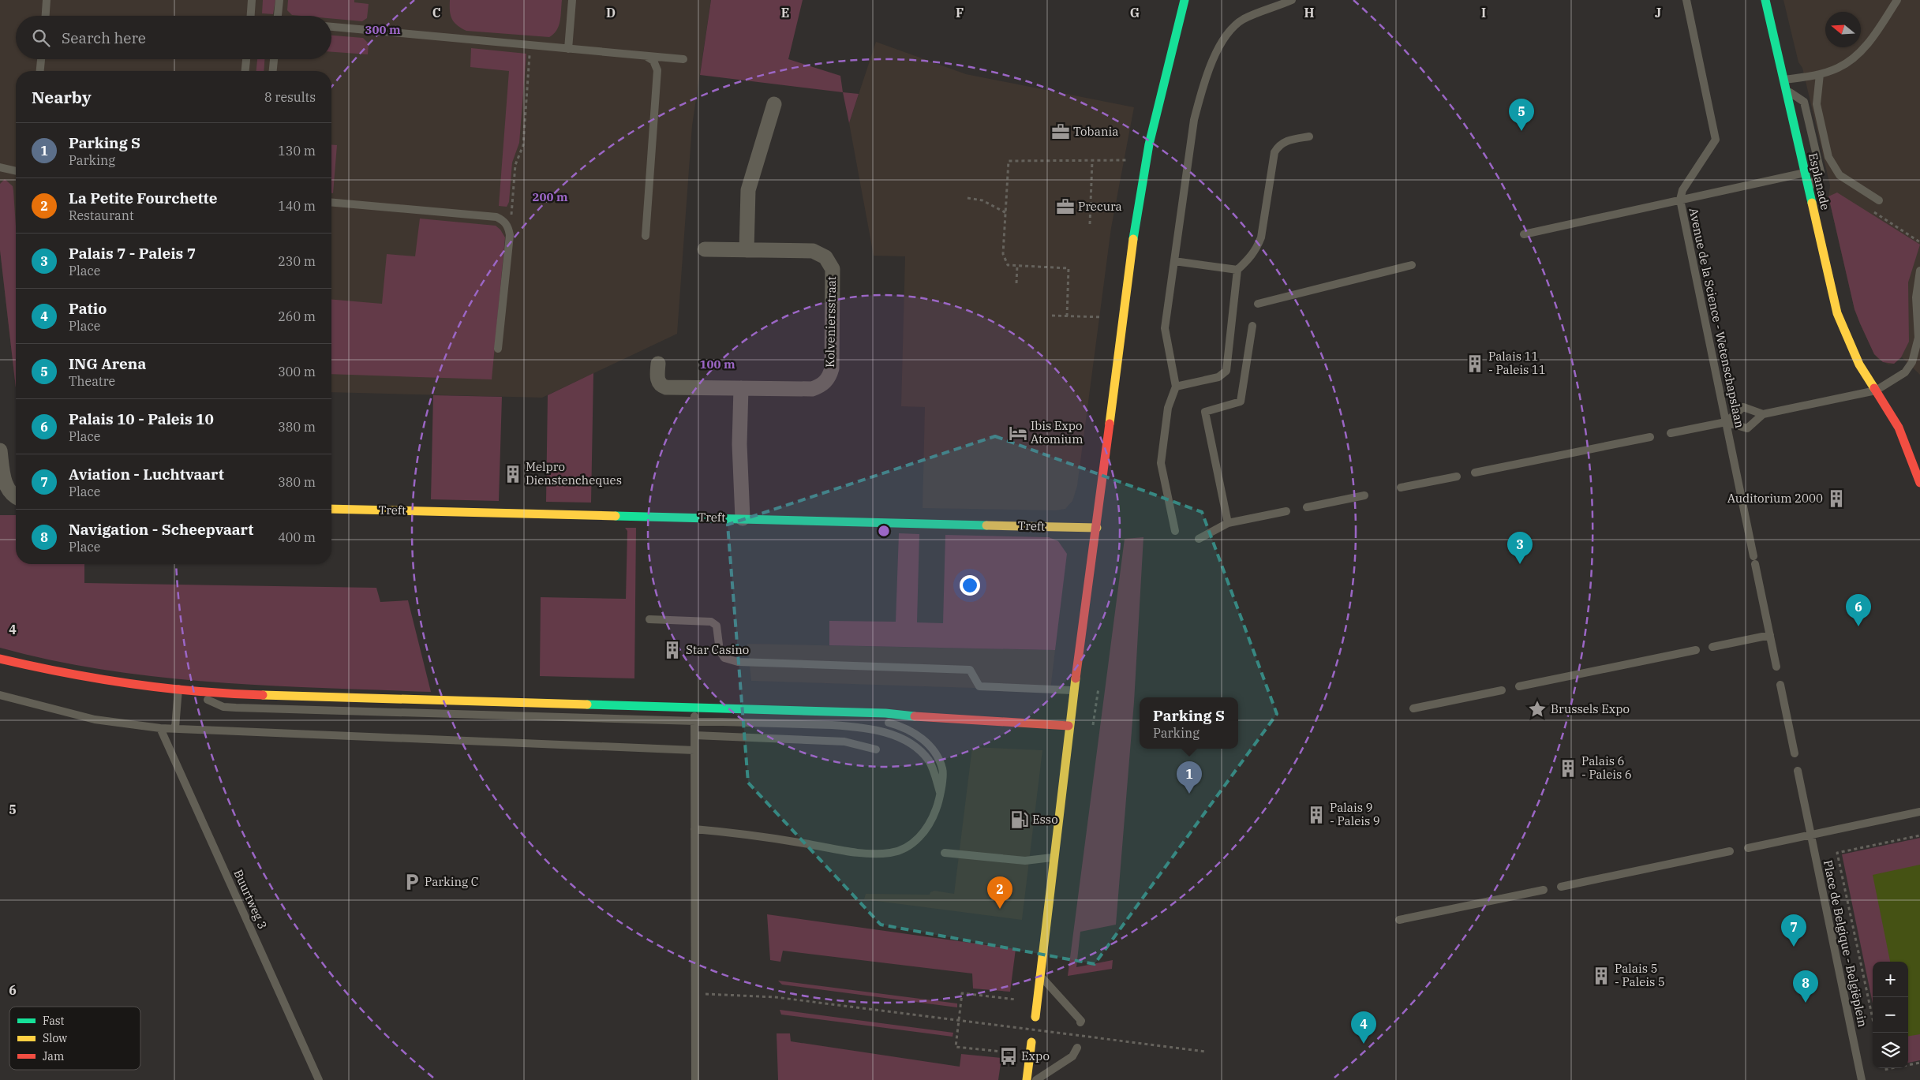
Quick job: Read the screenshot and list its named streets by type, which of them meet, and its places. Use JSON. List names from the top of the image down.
{
  "streets": {
    "main road": ["Esplanade", "Treft"],
    "street": ["Kolveniersstraat"],
    "lane": ["Avenue de la Science - Wetenschapslaan", "Buurtweg 3", "Place de Belgique - Belgiëplein"]
  },
  "places": {
    "office": ["Tobania", "Precura"],
    "building": [
      "Palais 11 - Paleis 11",
      "Melpro Dienstencheques",
      "Auditorium 2000",
      "Star Casino",
      "Palais 6 - Paleis 6",
      "Palais 9 - Paleis 9",
      "Palais 5 - Paleis 5"
    ],
    "hotel": ["Ibis Expo Atomium"],
    "place": ["Brussels Expo"],
    "fuel station": ["Esso"],
    "parking": ["Parking C"],
    "bus stop": ["Expo"]
  },
  "legend": ["Fast", "Slow", "Jam"],
  "north": "left",
  "page": {
    "search": "Search here",
    "heading": ["Nearby", "8 results"],
    "pins": [
      "5",
      "3",
      "6",
      "1",
      "2",
      "7",
      "8",
      "4"
    ],
    "list": [
      {
        "mark": "1",
        "name": "Parking S",
        "note": "Parking",
        "value": "130 m"
      },
      {
        "mark": "2",
        "name": "La Petite Fourchette",
        "note": "Restaurant",
        "value": "140 m"
      },
      {
        "mark": "3",
        "name": "Palais 7 - Paleis 7",
        "note": "Place",
        "value": "230 m"
      },
      {
        "mark": "4",
        "name": "Patio",
        "note": "Place",
        "value": "260 m"
      },
      {
        "mark": "5",
        "name": "ING Arena",
        "note": "Theatre",
        "value": "300 m"
      },
      {
        "mark": "6",
        "name": "Palais 10 - Paleis 10",
        "note": "Place",
        "value": "380 m"
      },
      {
        "mark": "7",
        "name": "Aviation - Luchtvaart",
        "note": "Place",
        "value": "380 m"
      },
      {
        "mark": "8",
        "name": "Navigation - Scheepvaart",
        "note": "Place",
        "value": "400 m"
      }
    ],
    "popup": ["Parking S", "Parking"],
    "map_buttons": ["+", "−"]
  },
  "grid": {
    "columns": [
      "C",
      "D",
      "E",
      "F",
      "G",
      "H",
      "I",
      "J"
    ],
    "rows": ["4", "5", "6"]
  },
  "rings": ["300 m", "200 m", "100 m"]
}
